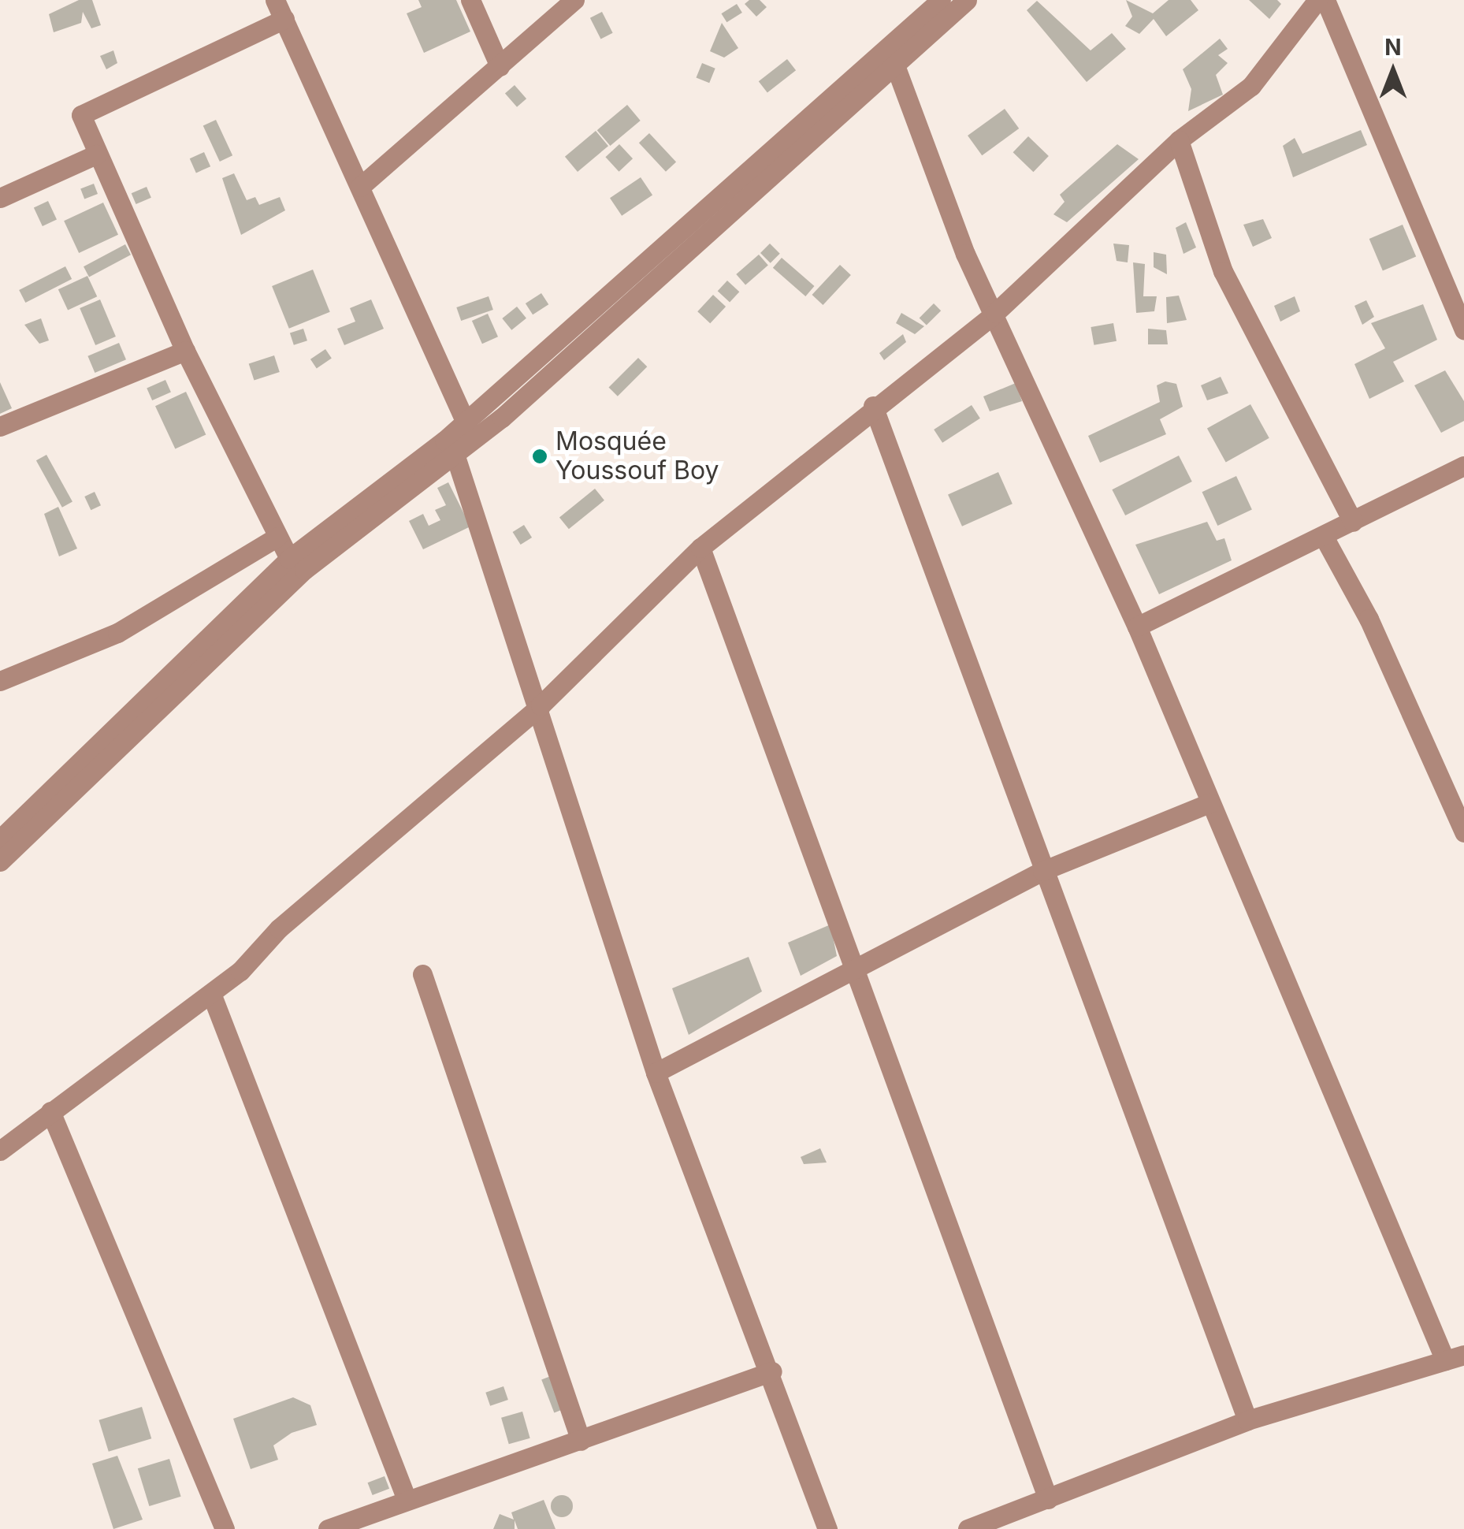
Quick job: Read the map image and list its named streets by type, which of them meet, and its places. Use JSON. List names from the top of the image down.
{
  "places": ["Mosquée Youssouf Boy"],
  "north": "top"
}
